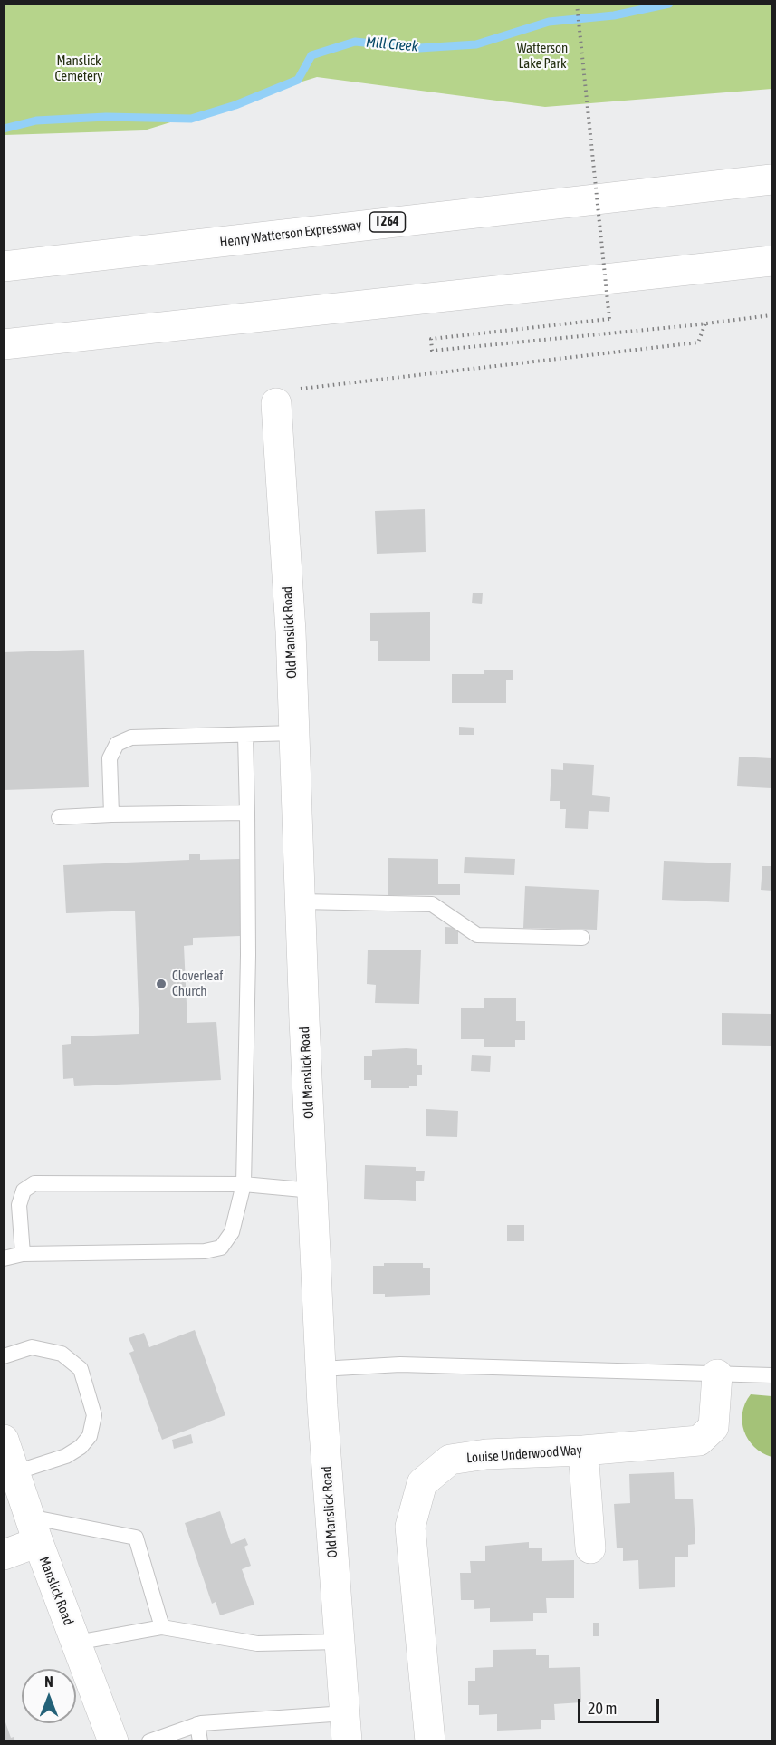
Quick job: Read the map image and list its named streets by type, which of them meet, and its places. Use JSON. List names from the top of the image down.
{
  "streets": {
    "main road": [
      "I 264",
      "Henry Watterson Expressway",
      "Old Manslick Road",
      "Louise Underwood Way",
      "Manslick Road"
    ]
  },
  "water": ["Mill Creek"],
  "parks": ["Watterson Lake Park", "Manslick Cemetery"],
  "places": ["Cloverleaf Church"],
  "scale_bar": "20 m",
  "north": "top"
}
